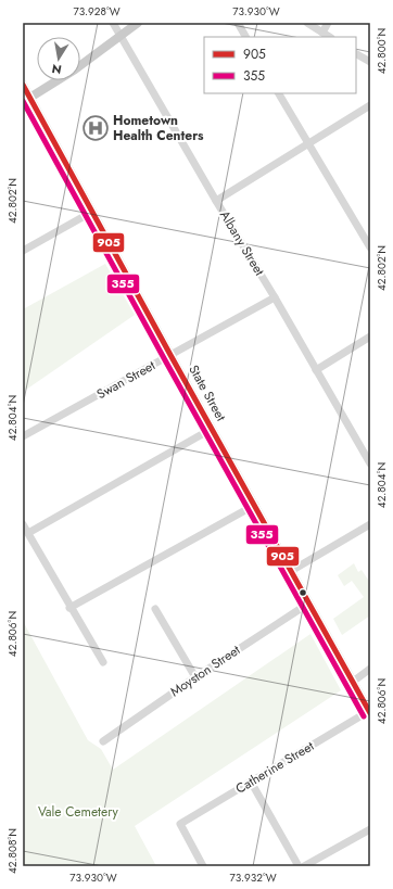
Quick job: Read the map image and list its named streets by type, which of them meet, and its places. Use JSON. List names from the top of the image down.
{
  "streets": {
    "main road": ["State Street"],
    "street": [
      "Albany Street",
      "Swan Street",
      "Moyston Street",
      "Catherine Street"
    ]
  },
  "crossings": [
    ["Albany Street", "Swan Street"],
    ["Swan Street", "State Street"],
    ["State Street", "Moyston Street"],
    ["State Street", "Catherine Street"]
  ],
  "parks": ["Vale Cemetery"],
  "places": {
    "hospital": ["Hometown Health Centers"]
  },
  "lines": ["transit line 905", "transit line 355"],
  "legend": ["905", "355"],
  "north": "bottom",
  "coordinates": [
    "73.928°W",
    "73.930°W",
    "42.800°N",
    "42.802°N",
    "42.804°N",
    "42.806°N",
    "42.808°N",
    "73.932°W"
  ]
}
